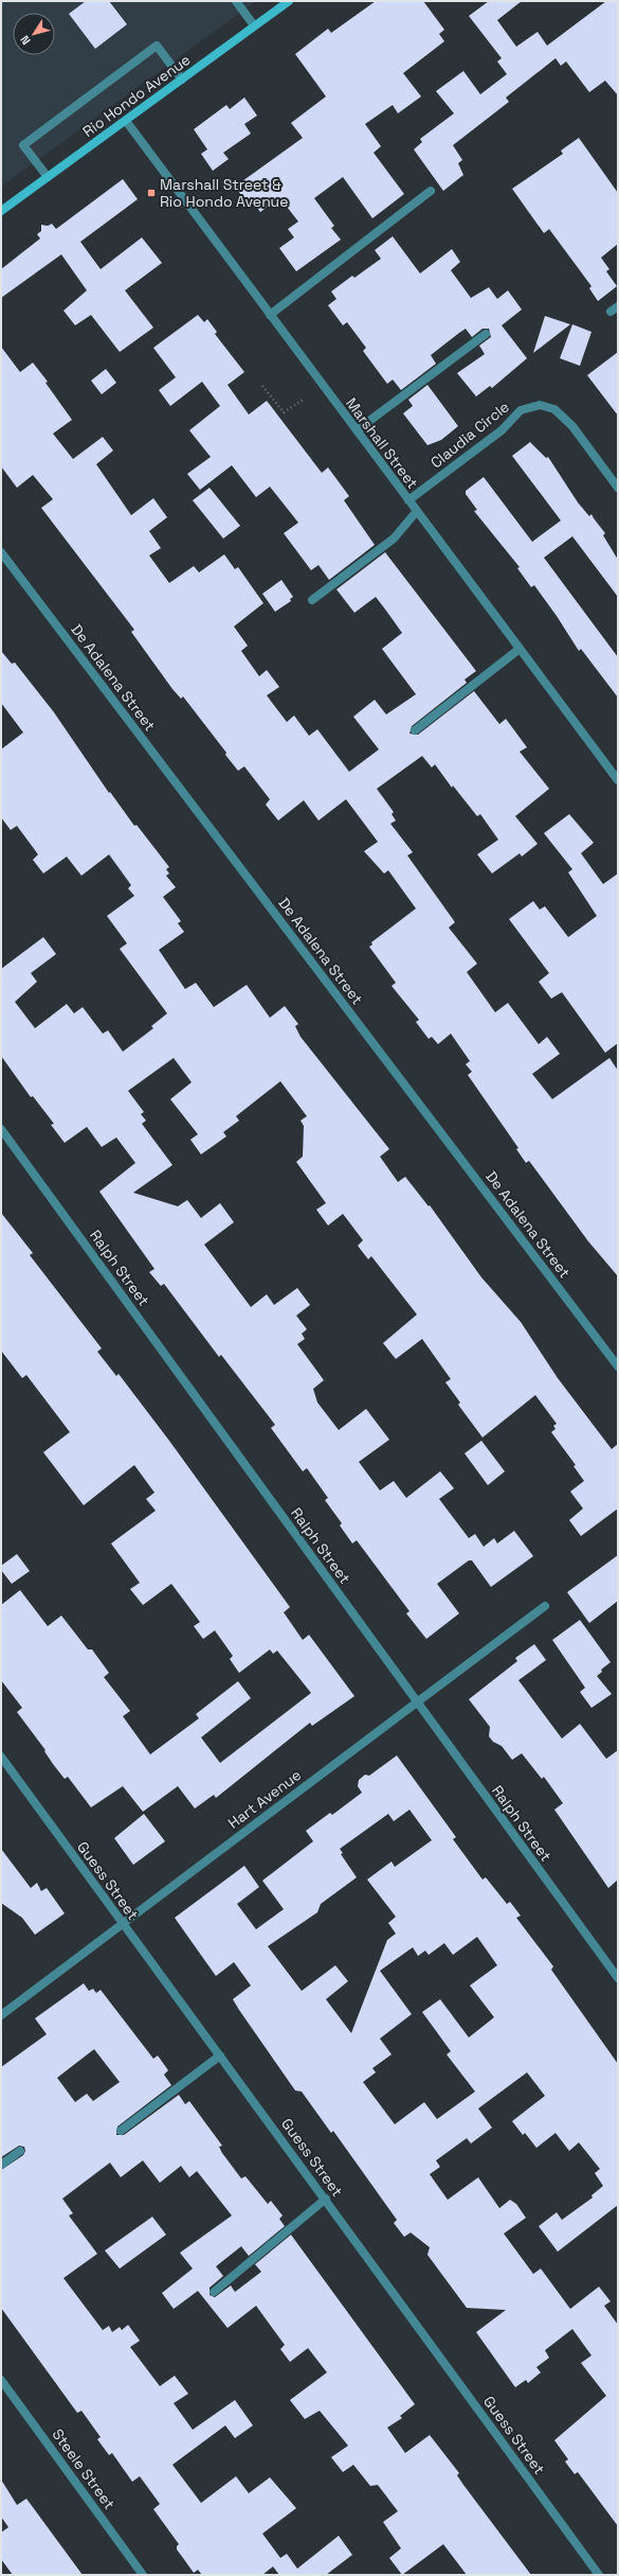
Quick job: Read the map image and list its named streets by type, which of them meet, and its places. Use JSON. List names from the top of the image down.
{
  "streets": {
    "street": [
      "Rio Hondo Avenue",
      "Claudia Circle",
      "Marshall Street",
      "De Adalena Street",
      "Ralph Street",
      "Hart Avenue",
      "Guess Street",
      "Steele Street"
    ]
  },
  "crossings": [
    ["Rio Hondo Avenue", "Marshall Street"],
    ["Claudia Circle", "Marshall Street"],
    ["Ralph Street", "Hart Avenue"],
    ["Hart Avenue", "Guess Street"]
  ],
  "places": {
    "transit": ["Marshall Street & Rio Hondo Avenue"]
  },
  "north": "bottom left"
}
